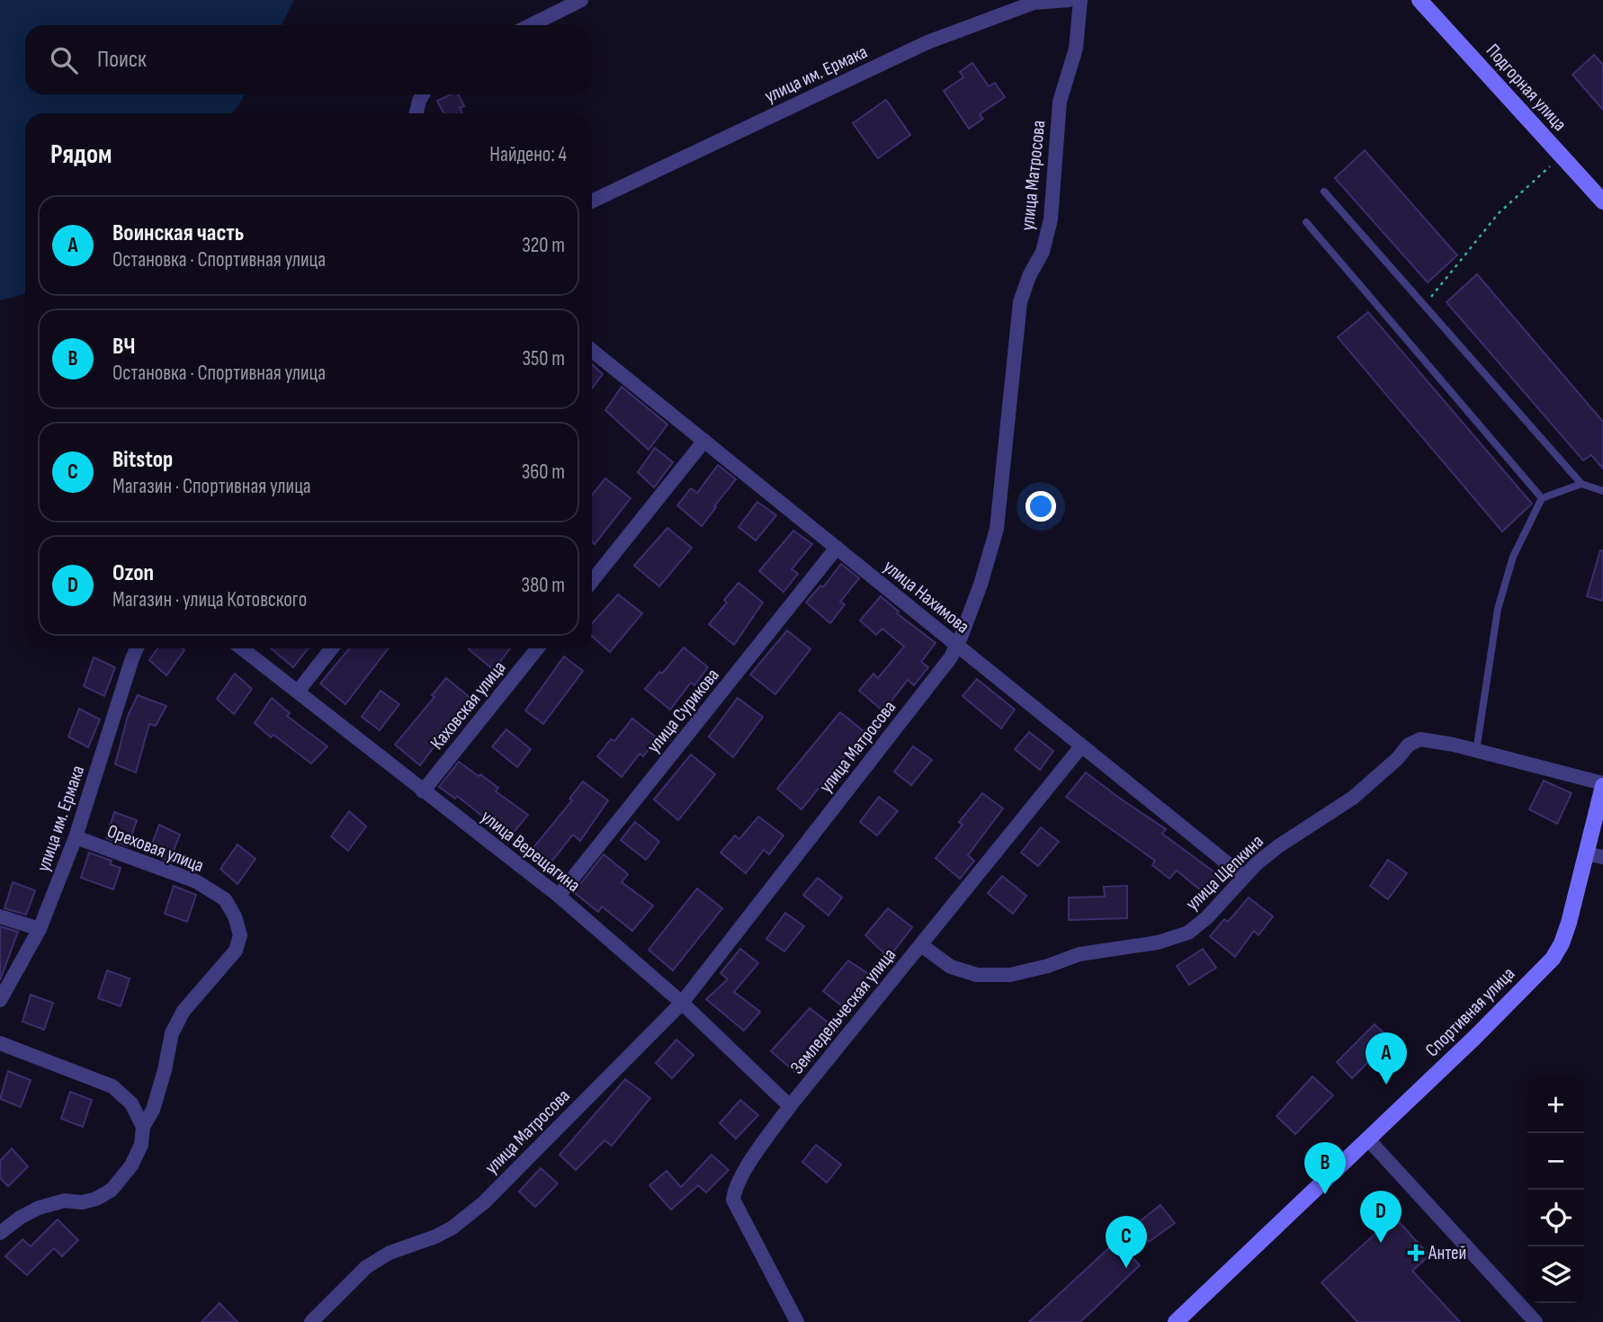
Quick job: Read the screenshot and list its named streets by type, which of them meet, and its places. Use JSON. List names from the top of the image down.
{
  "streets": {
    "street": [
      "улица им. Ермака",
      "Подгорная улица",
      "улица Матросова",
      "улица Нахимова",
      "Каховская улица",
      "улица Сурикова",
      "Ореховая улица",
      "улица Верещагина",
      "улица Щепкина",
      "Земледельческая улица",
      "Спортивная улица"
    ]
  },
  "crossings": [
    ["улица им. Ермака", "Ореховая улица"],
    ["улица Матросова", "улица Нахимова"],
    ["улица Матросова", "улица Верещагина"],
    ["улица Нахимова", "улица Сурикова"],
    ["улица Нахимова", "улица Щепкина"],
    ["улица Нахимова", "Земледельческая улица"],
    ["Каховская улица", "улица Верещагина"],
    ["улица Сурикова", "улица Верещагина"],
    ["улица Верещагина", "Земледельческая улица"],
    ["улица Щепкина", "Земледельческая улица"],
    ["улица Щепкина", "Спортивная улица"]
  ],
  "places": {
    "health": ["Антей"]
  },
  "page": {
    "search": "Поиск",
    "heading": ["Рядом", "Найдено: 4"],
    "list": [
      {
        "mark": "A",
        "name": "Воинская часть",
        "note": "Остановка · Спортивная улица",
        "value": "320 m"
      },
      {
        "mark": "B",
        "name": "ВЧ",
        "note": "Остановка · Спортивная улица",
        "value": "350 m"
      },
      {
        "mark": "C",
        "name": "Bitstop",
        "note": "Магазин · Спортивная улица",
        "value": "360 m"
      },
      {
        "mark": "D",
        "name": "Ozon",
        "note": "Магазин · улица Котовского",
        "value": "380 m"
      }
    ],
    "pins": [
      "A",
      "B",
      "D",
      "C"
    ],
    "map_buttons": ["+", "−"]
  }
}
